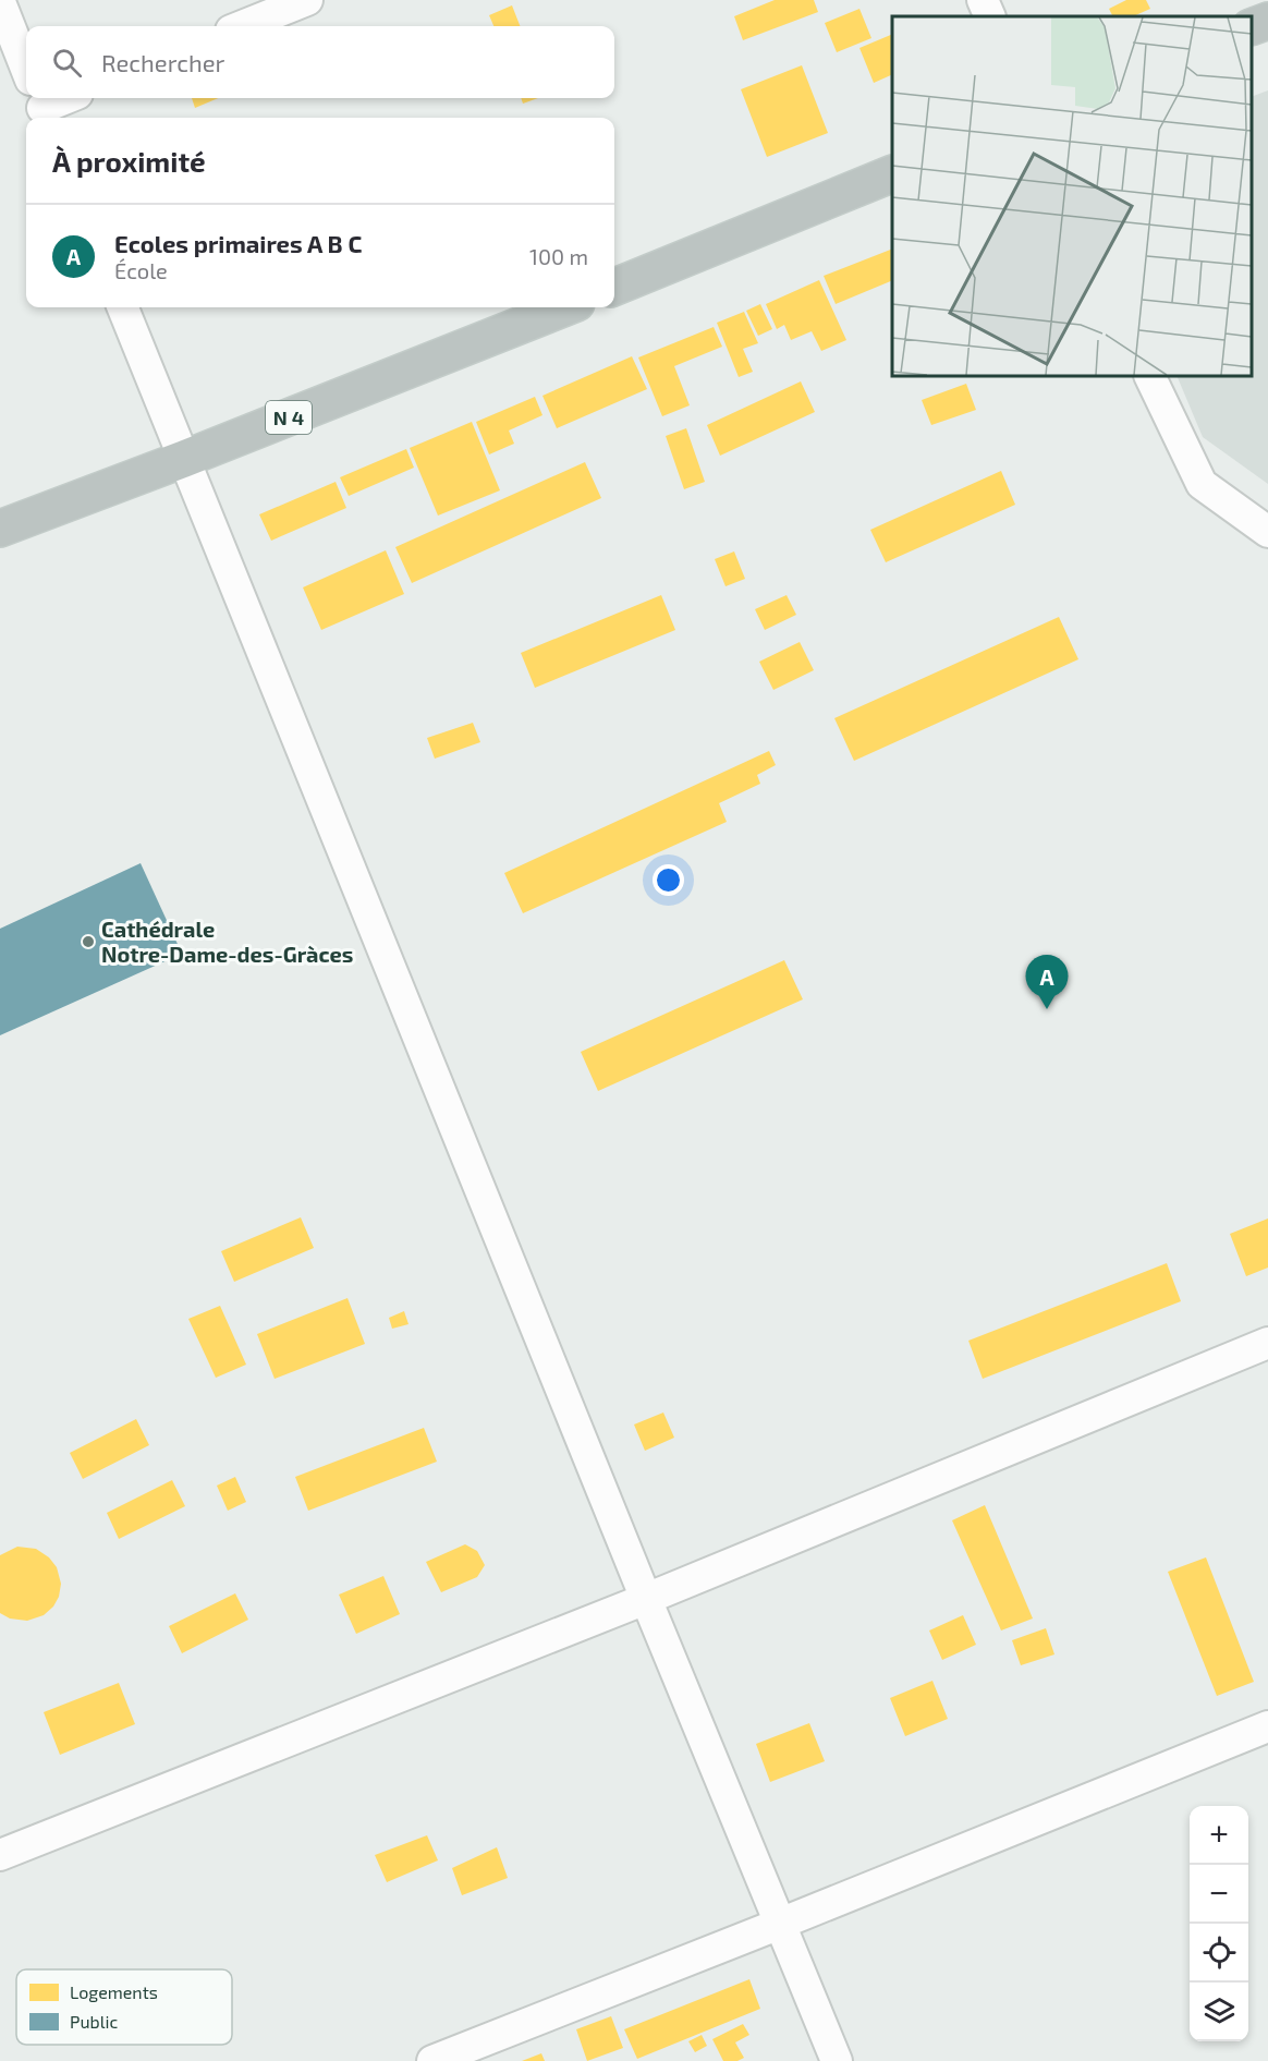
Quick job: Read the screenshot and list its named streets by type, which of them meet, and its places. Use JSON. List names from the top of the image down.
{
  "streets": {
    "highway": ["N 4"]
  },
  "places": ["Cathédrale Notre-Dame-des-Gràces"],
  "legend": ["Logements", "Public"],
  "page": {
    "search": "Rechercher",
    "heading": "À proximité",
    "list": [
      {
        "mark": "A",
        "name": "Ecoles primaires A B C",
        "note": "École",
        "value": "100 m"
      }
    ],
    "pins": "A",
    "map_buttons": ["+", "−"]
  }
}
